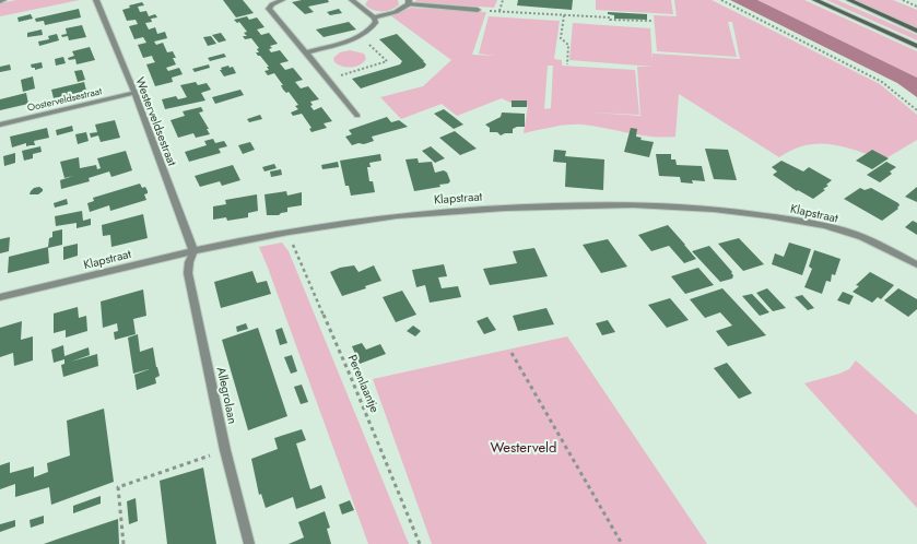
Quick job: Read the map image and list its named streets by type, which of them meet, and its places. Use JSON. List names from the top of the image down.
{
  "streets": {
    "street": [
      "Oosterveldsestraat",
      "Westerveldsestraat",
      "Klapstraat",
      "Allegrolaan"
    ],
    "path": ["Perenlaantje"]
  },
  "crossings": [
    ["Oosterveldsestraat", "Westerveldsestraat"],
    ["Westerveldsestraat", "Klapstraat"],
    ["Westerveldsestraat", "Allegrolaan"],
    ["Klapstraat", "Perenlaantje"],
    ["Klapstraat", "Allegrolaan"]
  ],
  "parks": ["Westerveld"]
}
